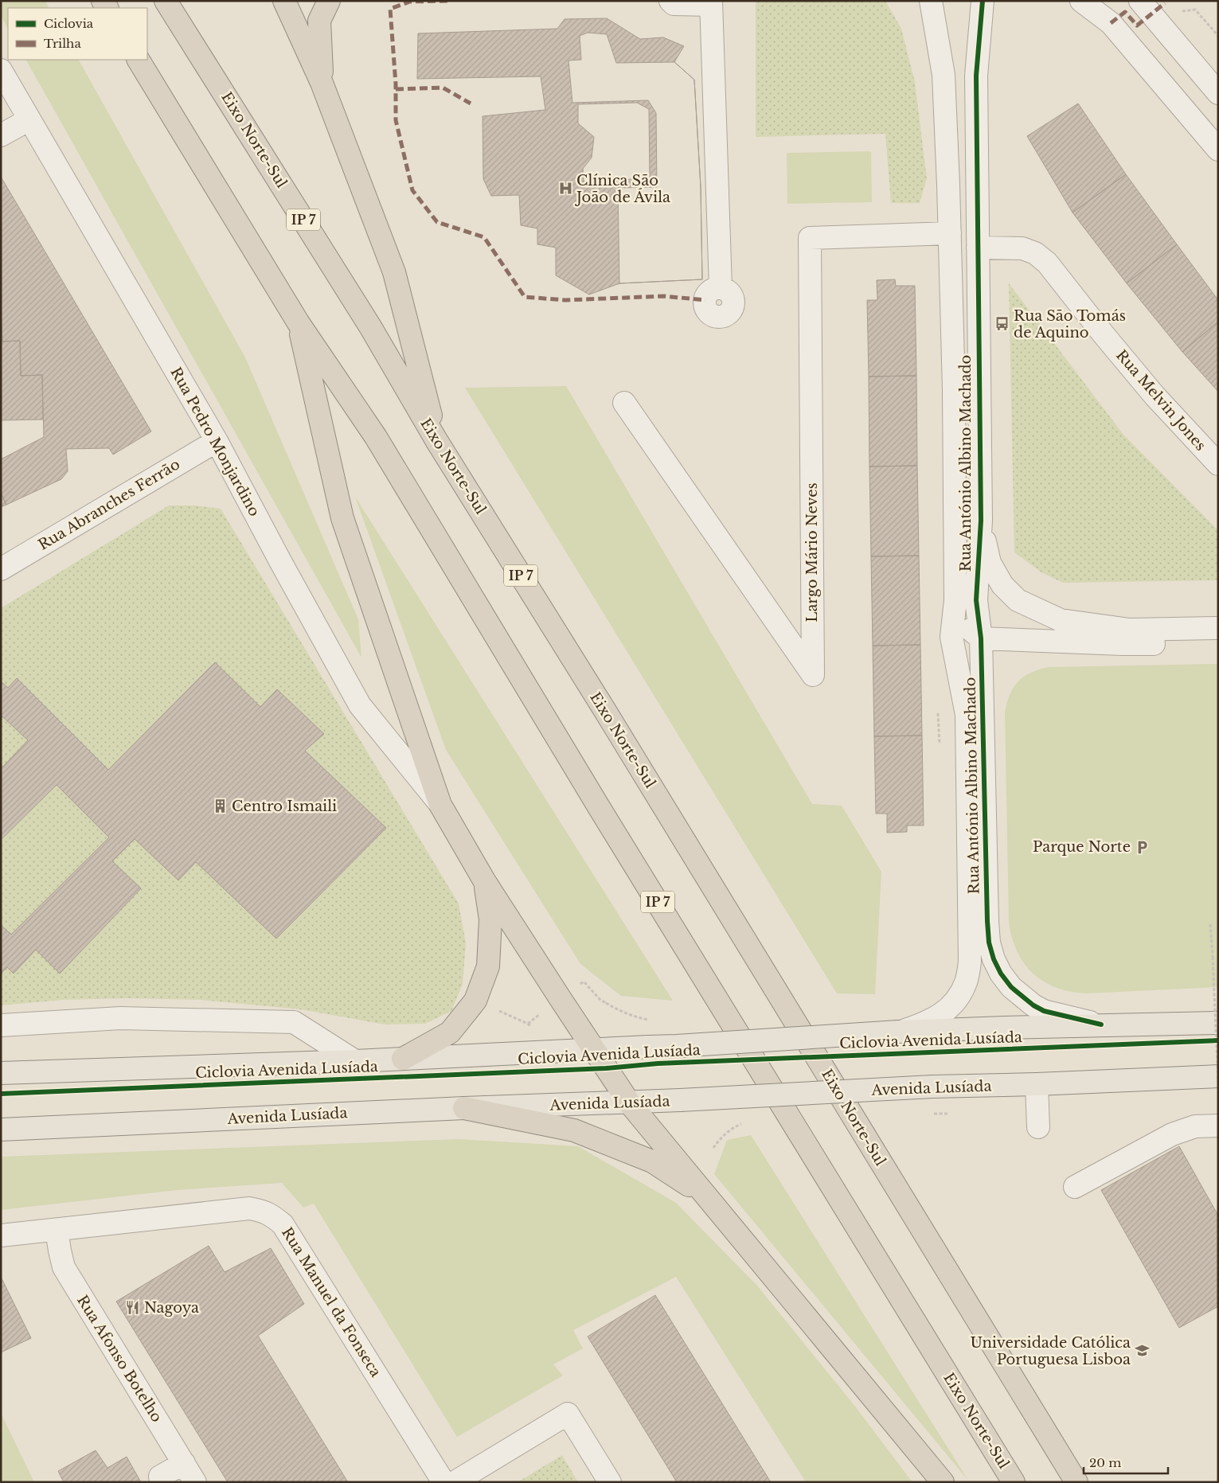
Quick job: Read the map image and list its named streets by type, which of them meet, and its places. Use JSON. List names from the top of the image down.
{
  "streets": {
    "highway": ["Eixo Norte-Sul", "IP 7"],
    "main road": ["Avenida Lusíada"],
    "street": [
      "Rua Melvin Jones",
      "Rua Pedro Monjardino",
      "Rua António Albino Machado",
      "Rua Abranches Ferrão",
      "Largo Mário Neves",
      "Rua Manuel da Fonseca",
      "Rua Afonso Botelho"
    ],
    "cycle path": ["Ciclovia Avenida Lusíada"]
  },
  "crossings": [
    ["Rua Melvin Jones", "Rua António Albino Machado"],
    ["Rua Pedro Monjardino", "Rua Abranches Ferrão"],
    ["Rua António Albino Machado", "Largo Mário Neves"],
    ["Rua Manuel da Fonseca", "Rua Afonso Botelho"]
  ],
  "places": {
    "hospital": ["Clínica São João de Ávila"],
    "bus stop": ["Rua São Tomás de Aquino"],
    "building": ["Centro Ismaili"],
    "parking": ["Parque Norte"],
    "restaurant": ["Nagoya"],
    "school or university": ["Universidade Católica Portuguesa Lisboa"]
  },
  "legend": ["Ciclovia", "Trilha"],
  "scale_bar": "20 m"
}
